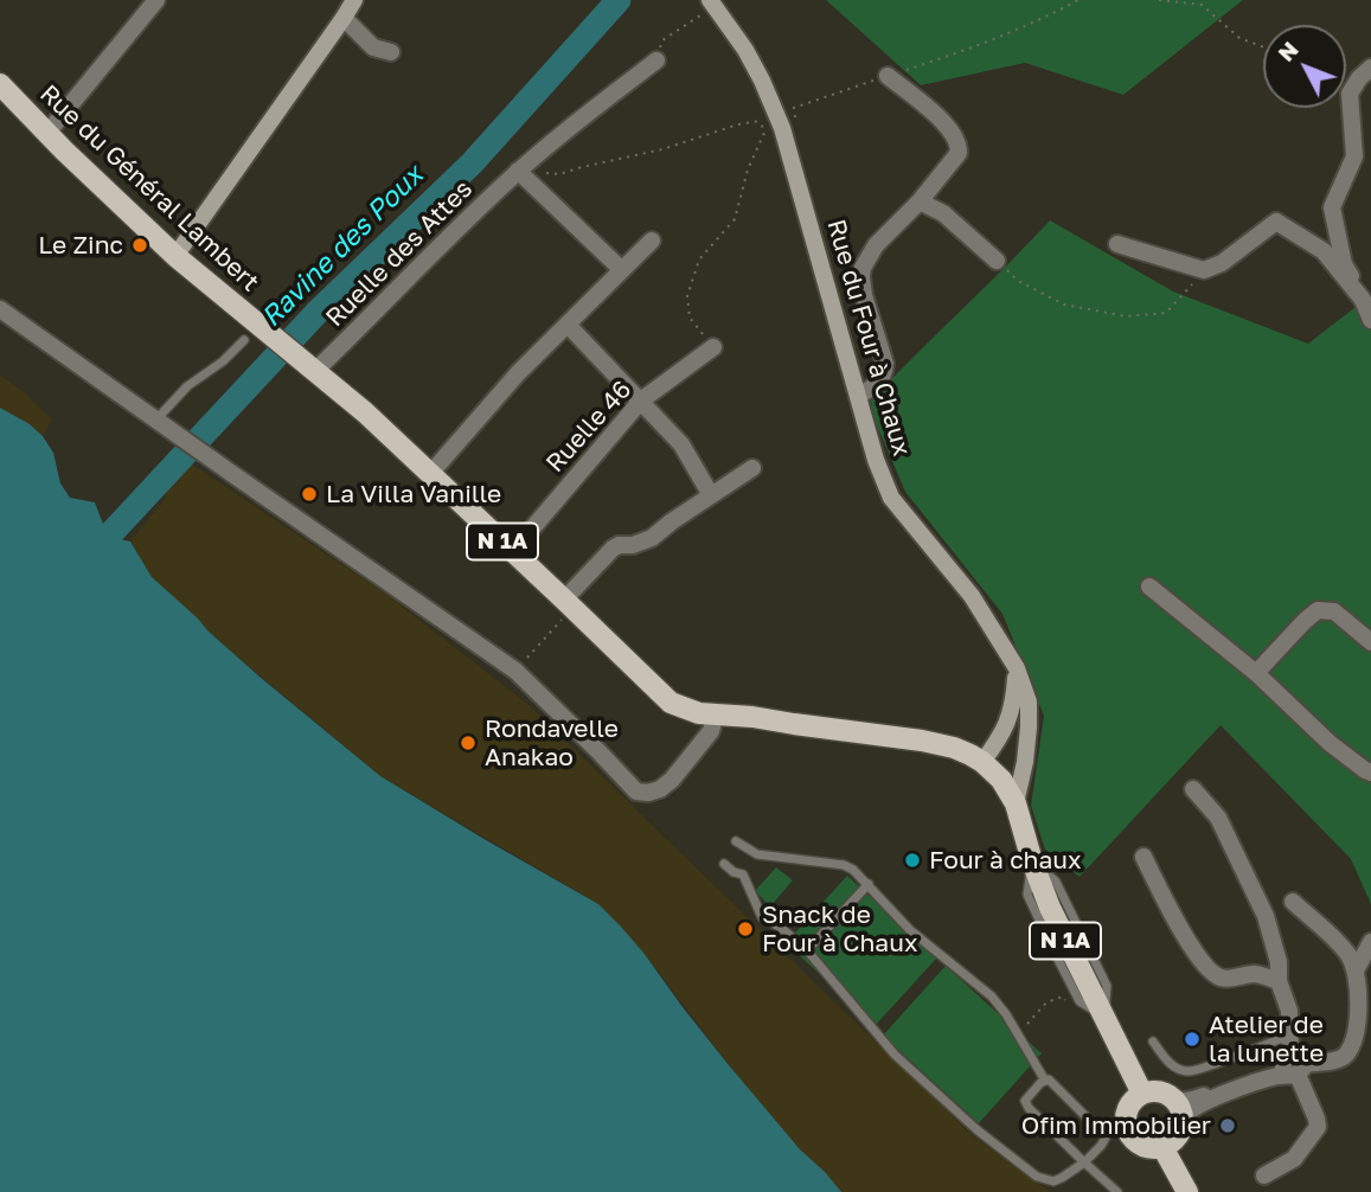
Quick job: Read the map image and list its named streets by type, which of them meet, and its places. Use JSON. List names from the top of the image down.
{
  "streets": {
    "main road": ["Rue du Général Lambert", "Rue du Four à Chaux", "N 1A"],
    "street": ["Ruelle des Attes", "Ruelle 46"]
  },
  "crossings": [
    ["Rue du Général Lambert", "Ruelle des Attes"],
    ["Rue du Général Lambert", "Rue du Four à Chaux"],
    ["Rue du Général Lambert", "Ruelle 46"]
  ],
  "water": ["Ravine des Poux"],
  "places": [
    "Le Zinc",
    "La Villa Vanille",
    "Rondavelle Anakao",
    "Four à chaux",
    "Snack de Four à Chaux",
    "Atelier de la lunette",
    "Ofim Immobilier"
  ],
  "north": "top left"
}
